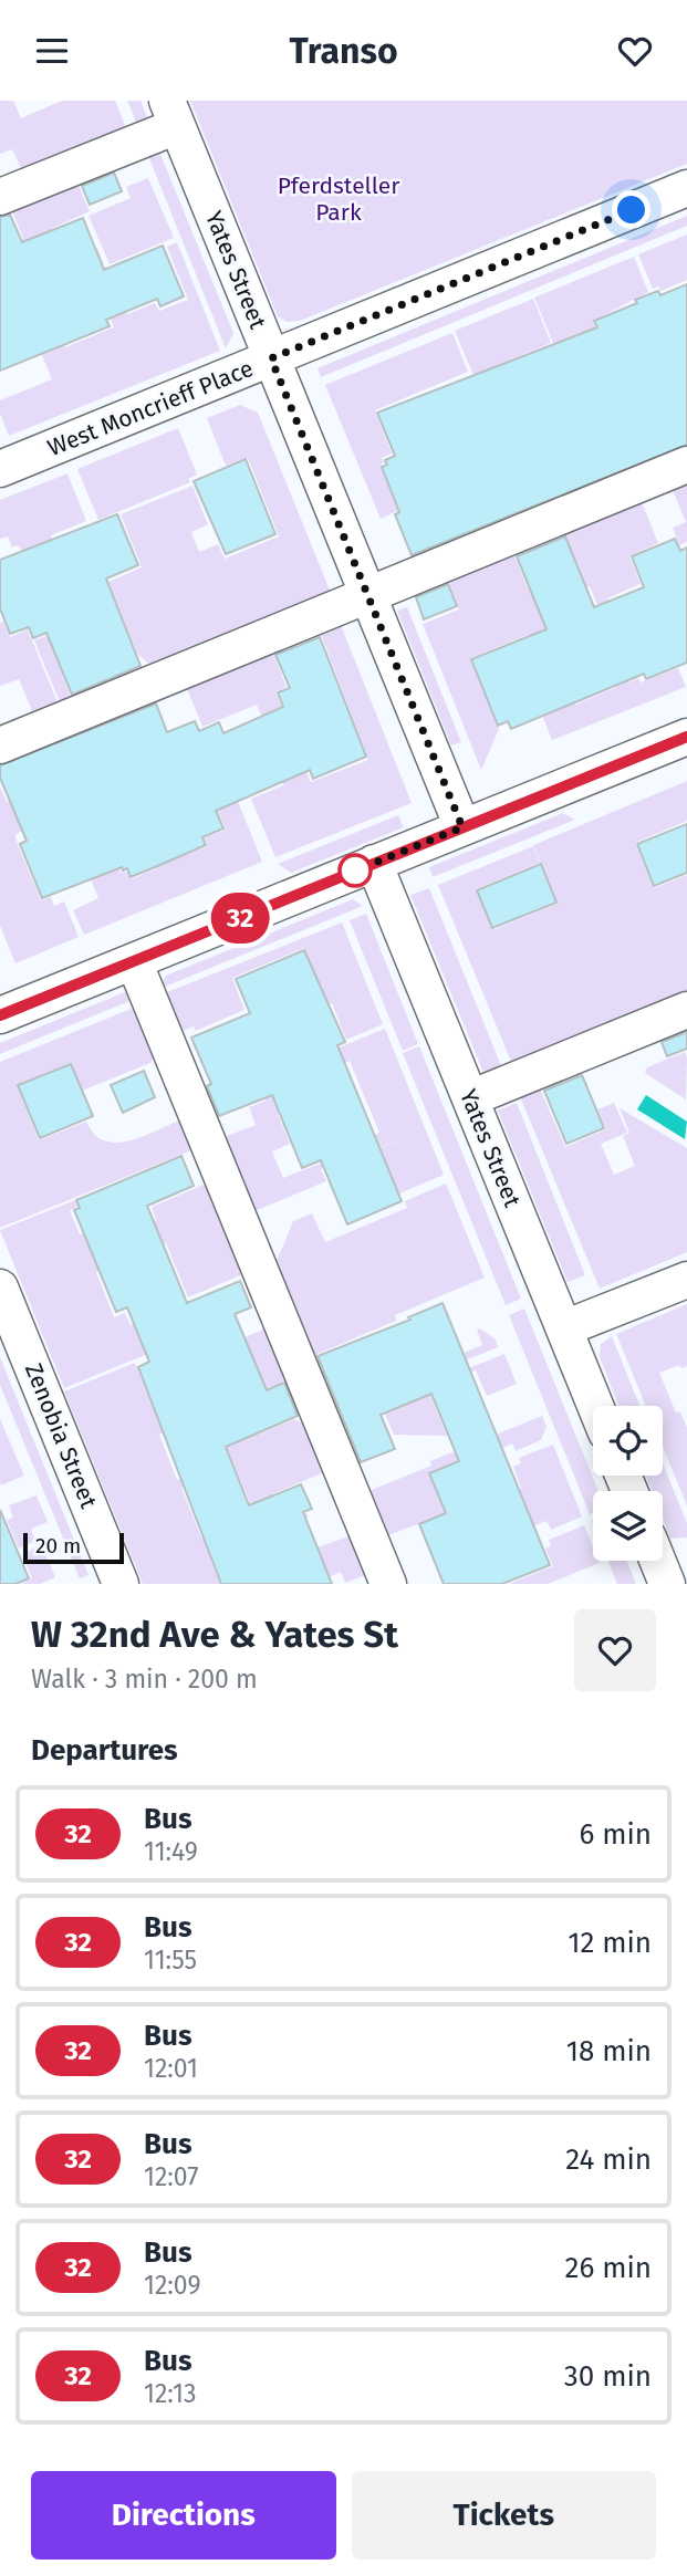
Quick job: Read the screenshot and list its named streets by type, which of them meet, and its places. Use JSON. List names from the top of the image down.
{
  "streets": {
    "street": ["Yates Street", "West Moncrieff Place", "Zenobia Street"]
  },
  "crossings": [
    ["Yates Street", "West Moncrieff Place"]
  ],
  "parks": ["Pferdsteller Park"],
  "lines": ["bus line 32"],
  "scale_bar": "20 m",
  "page": {
    "header": "Transo",
    "on_map": "32",
    "scale": "20 m",
    "heading": [
      ["W 32nd Ave & Yates St", "Walk · 3 min · 200 m"],
      "Departures"
    ],
    "list": [
      {
        "mark": "32",
        "name": "Bus",
        "note": "11:49",
        "value": "6 min"
      },
      {
        "mark": "32",
        "name": "Bus",
        "note": "11:55",
        "value": "12 min"
      },
      {
        "mark": "32",
        "name": "Bus",
        "note": "12:01",
        "value": "18 min"
      },
      {
        "mark": "32",
        "name": "Bus",
        "note": "12:07",
        "value": "24 min"
      },
      {
        "mark": "32",
        "name": "Bus",
        "note": "12:09",
        "value": "26 min"
      },
      {
        "mark": "32",
        "name": "Bus",
        "note": "12:13",
        "value": "30 min"
      }
    ],
    "buttons": ["Directions", "Tickets"]
  }
}
